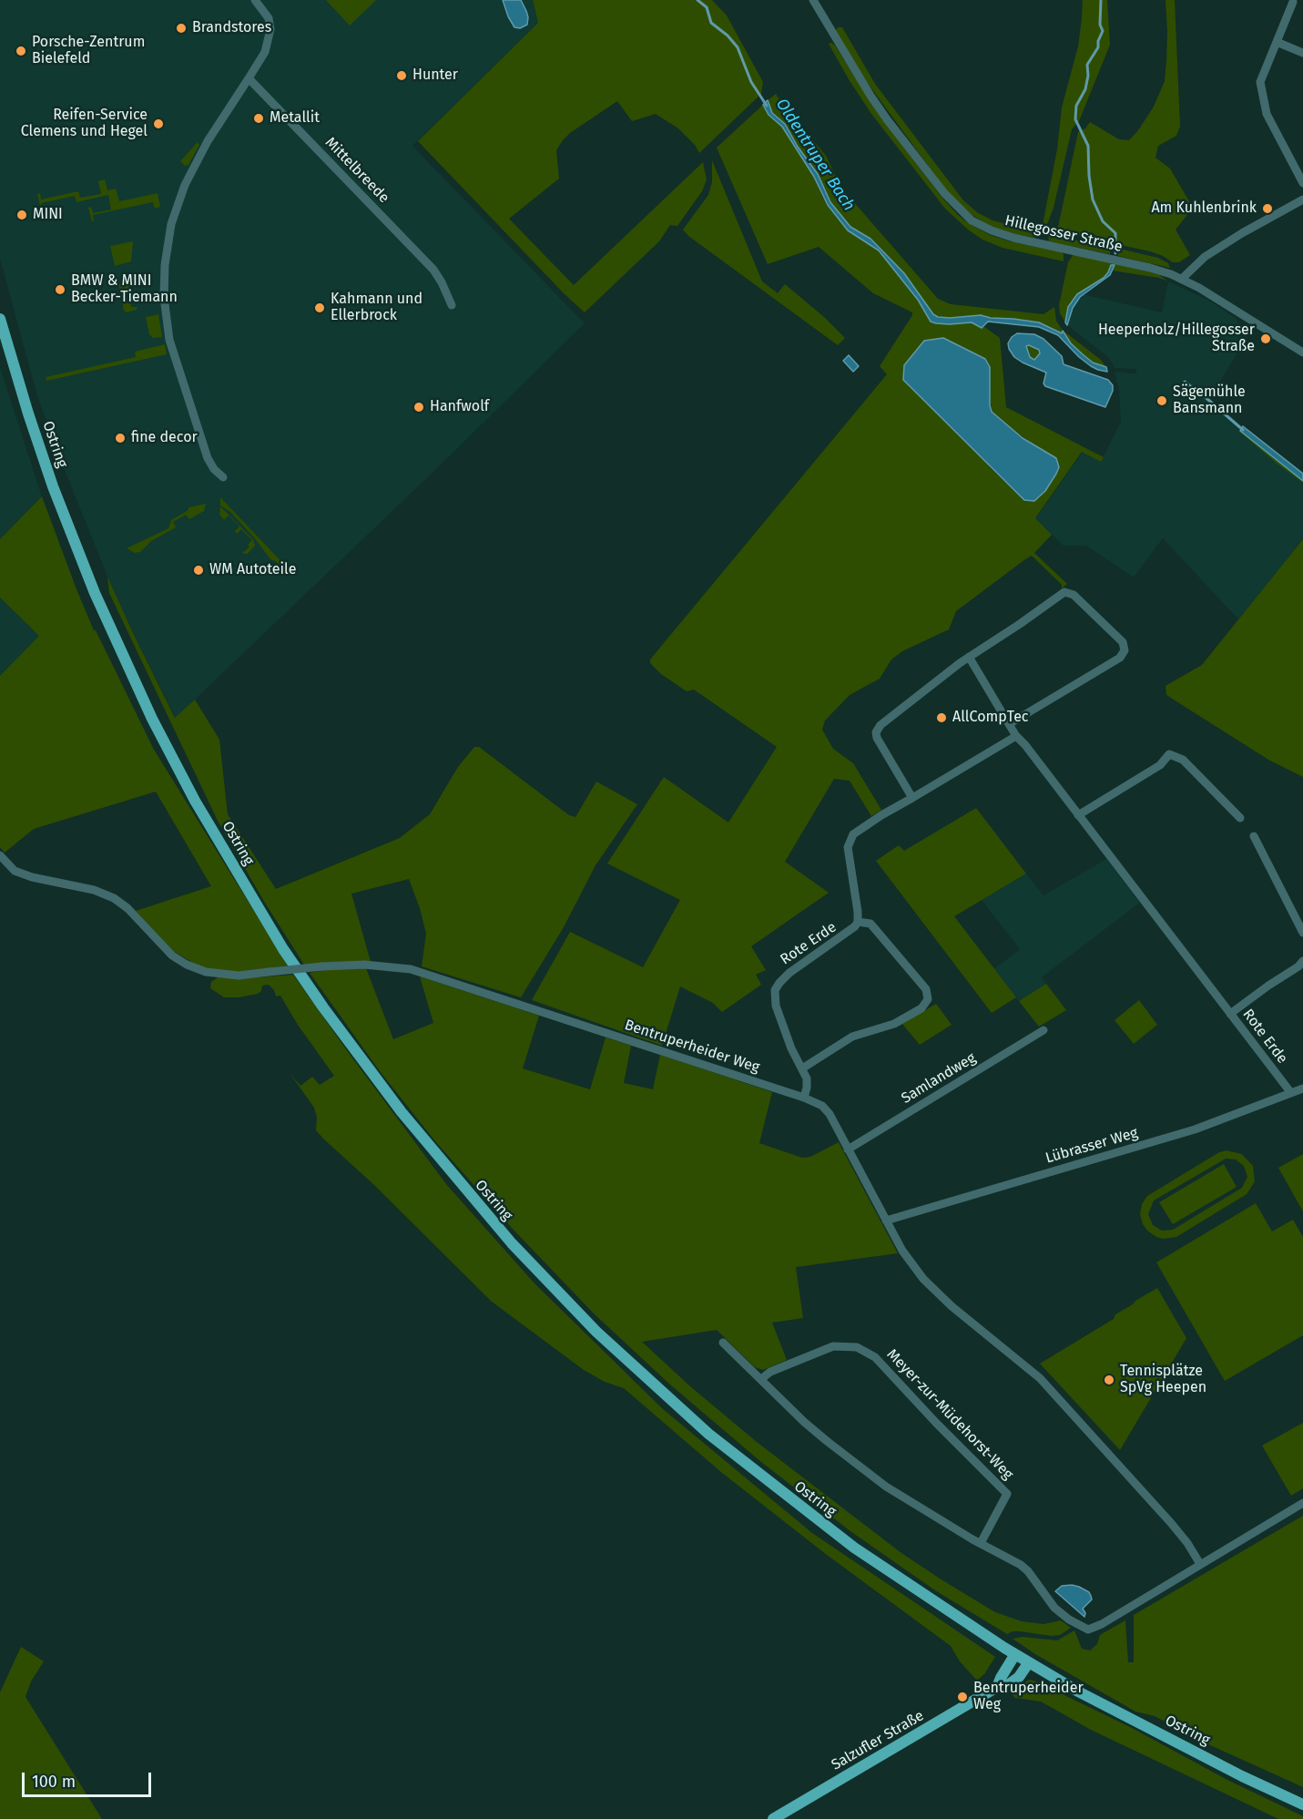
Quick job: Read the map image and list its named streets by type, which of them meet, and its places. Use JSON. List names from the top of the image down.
{
  "streets": {
    "main road": ["Ostring", "Salzufler Straße"],
    "street": [
      "Mittelbreede",
      "Hillegosser Straße",
      "Rote Erde",
      "Bentruperheider Weg",
      "Samlandweg",
      "Lübrasser Weg",
      "Meyer-zur-Müdehorst-Weg"
    ]
  },
  "crossings": [
    ["Ostring", "Salzufler Straße"],
    ["Rote Erde", "Bentruperheider Weg"],
    ["Rote Erde", "Lübrasser Weg"],
    ["Bentruperheider Weg", "Samlandweg"],
    ["Bentruperheider Weg", "Lübrasser Weg"]
  ],
  "water": ["Oldentruper Bach"],
  "places": [
    "Brandstores",
    "Porsche-Zentrum Bielefeld",
    "Hunter",
    "Metallit",
    "Reifen-Service Clemens und Hegel",
    "Am Kuhlenbrink",
    "MINI",
    "BMW & MINI Becker-Tiemann",
    "Kahmann und Ellerbrock",
    "Heeperholz/Hillegosser Straße",
    "Sägemühle Bansmann",
    "Hanfwolf",
    "fine decor",
    "WM Autoteile",
    "AllCompTec",
    "Tennisplätze SpVg Heepen",
    "Bentruperheider Weg"
  ],
  "scale_bar": "100 m"
}
